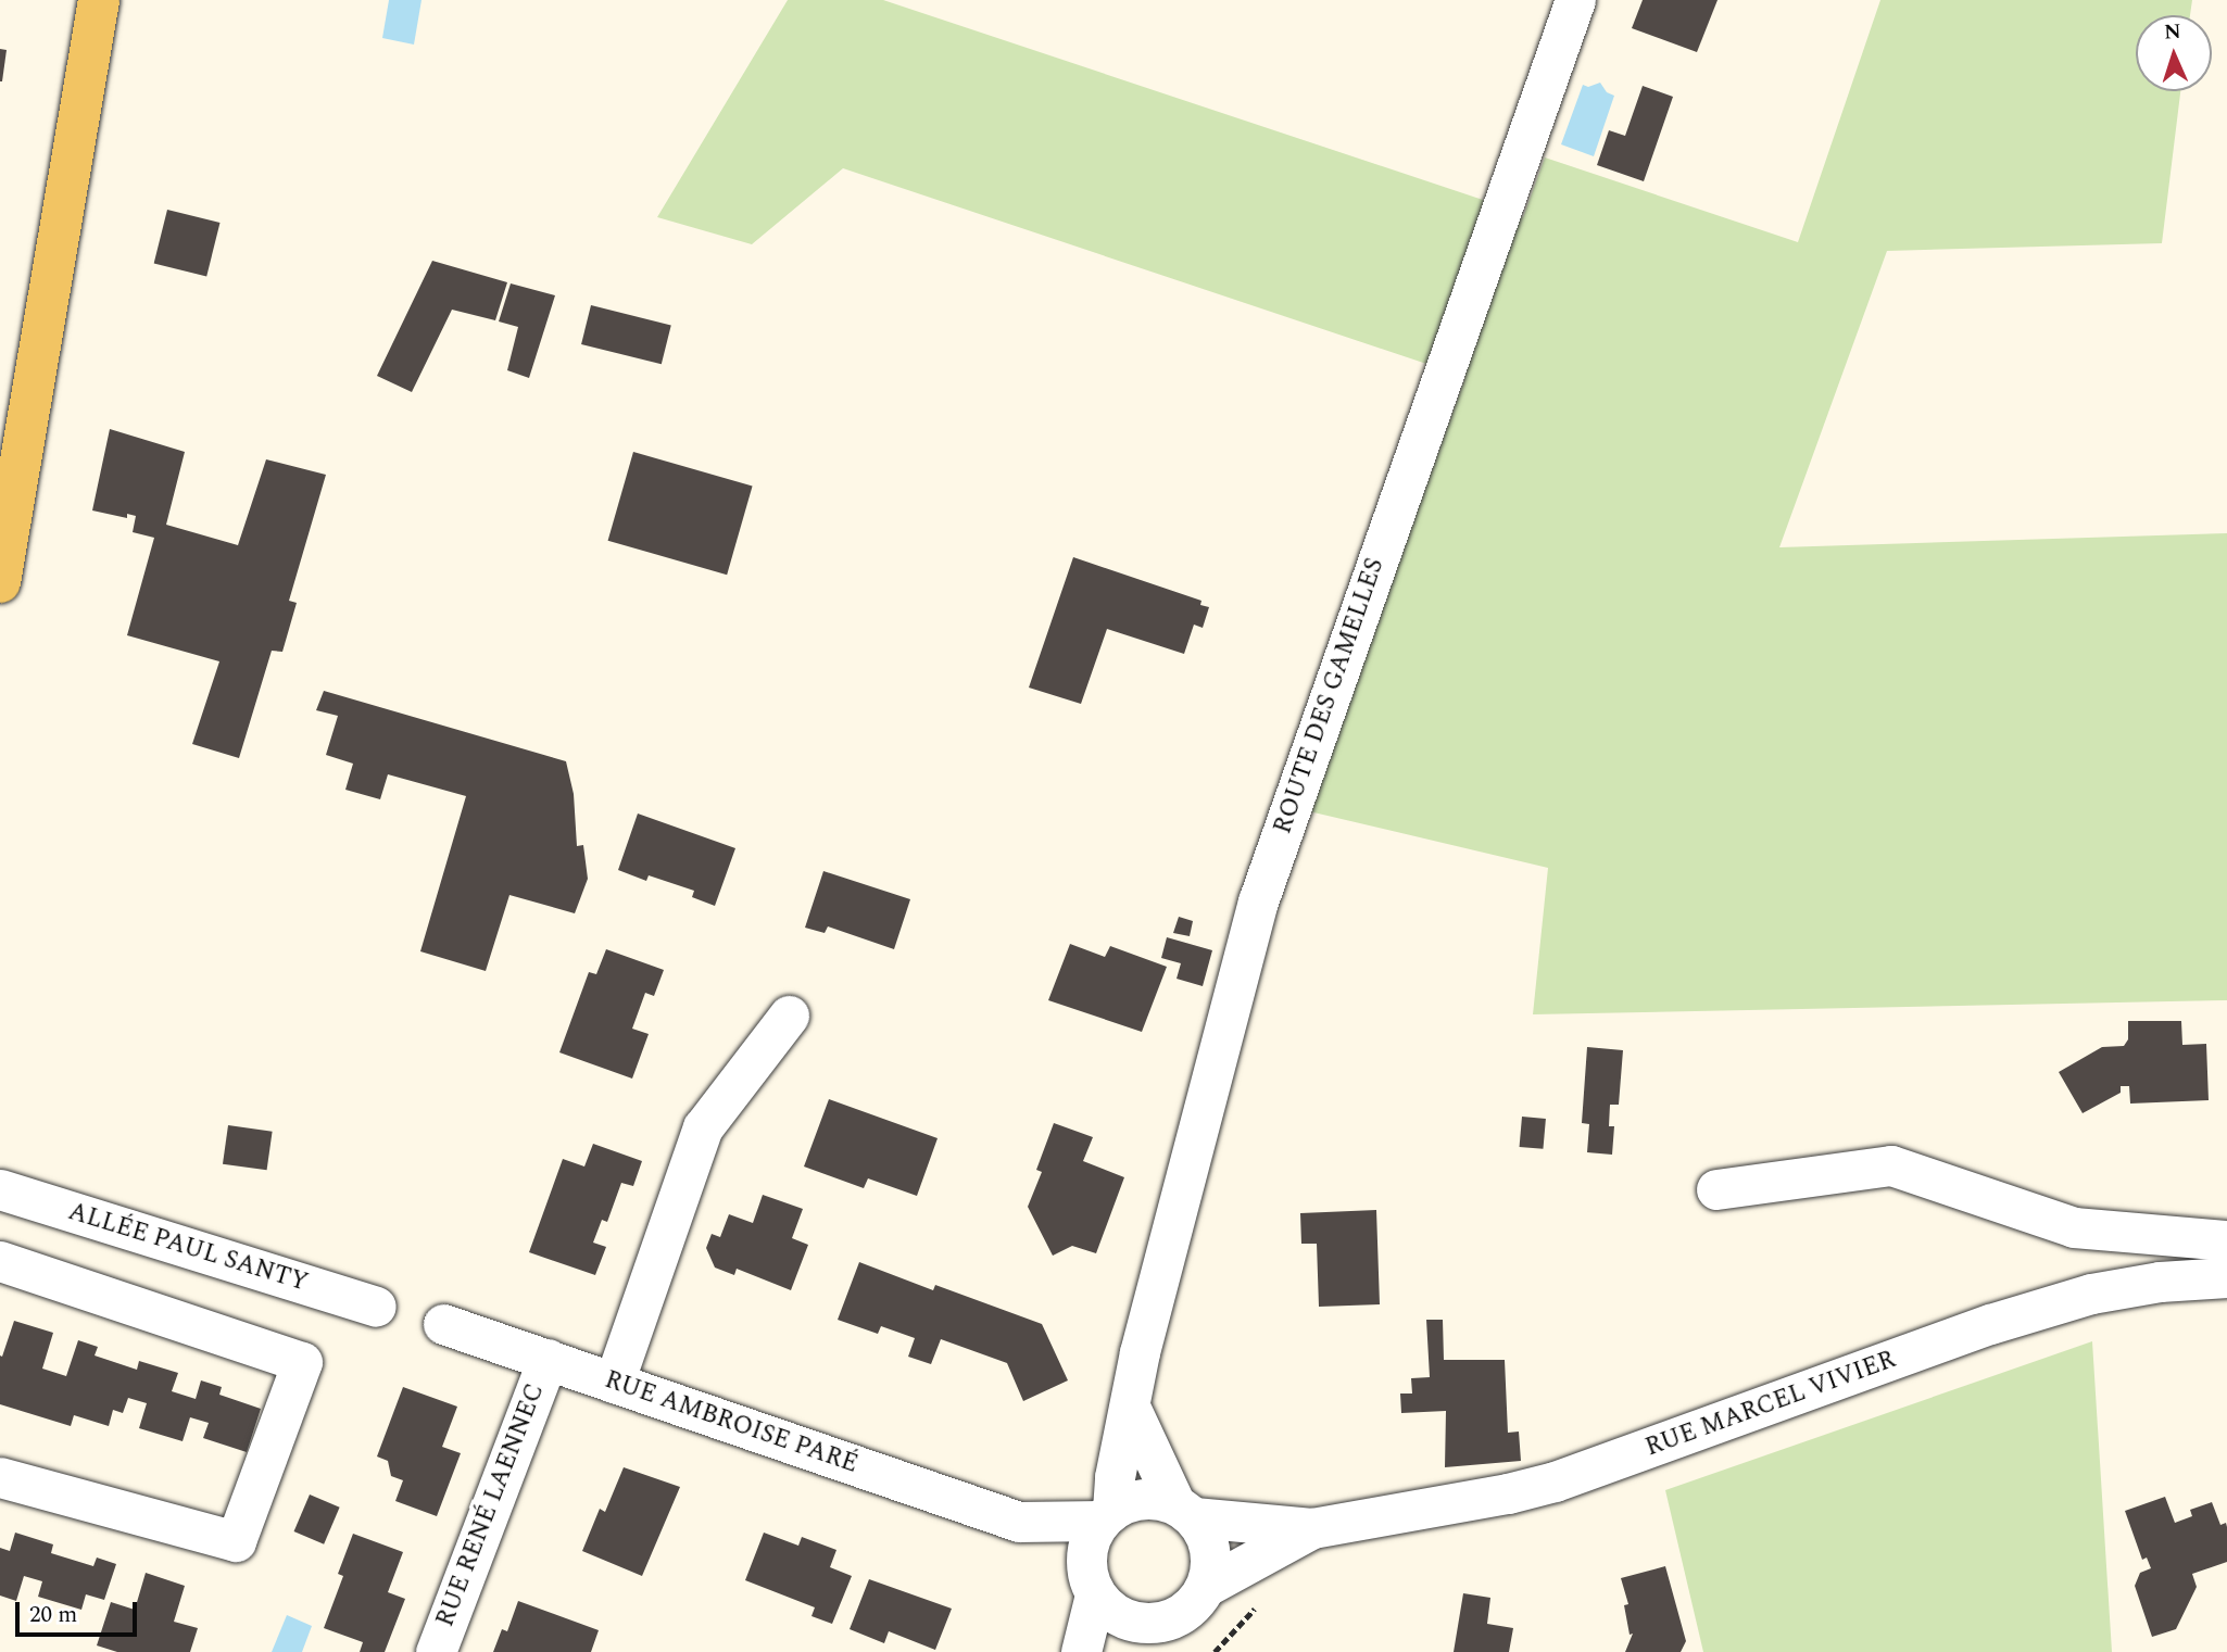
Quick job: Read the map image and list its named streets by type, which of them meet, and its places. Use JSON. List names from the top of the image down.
{
  "streets": {
    "street": [
      "ROUTE DES GAMELLES",
      "ALLÉE PAUL SANTY",
      "RUE MARCEL VIVIER",
      "RUE AMBROISE PARÉ",
      "RUE RENÉ LAENNEC"
    ]
  },
  "crossings": [
    ["ROUTE DES GAMELLES", "RUE MARCEL VIVIER"],
    ["ROUTE DES GAMELLES", "RUE AMBROISE PARÉ"],
    ["RUE MARCEL VIVIER", "RUE AMBROISE PARÉ"],
    ["RUE AMBROISE PARÉ", "RUE RENÉ LAENNEC"]
  ],
  "scale_bar": "20 m",
  "north": "top"
}
